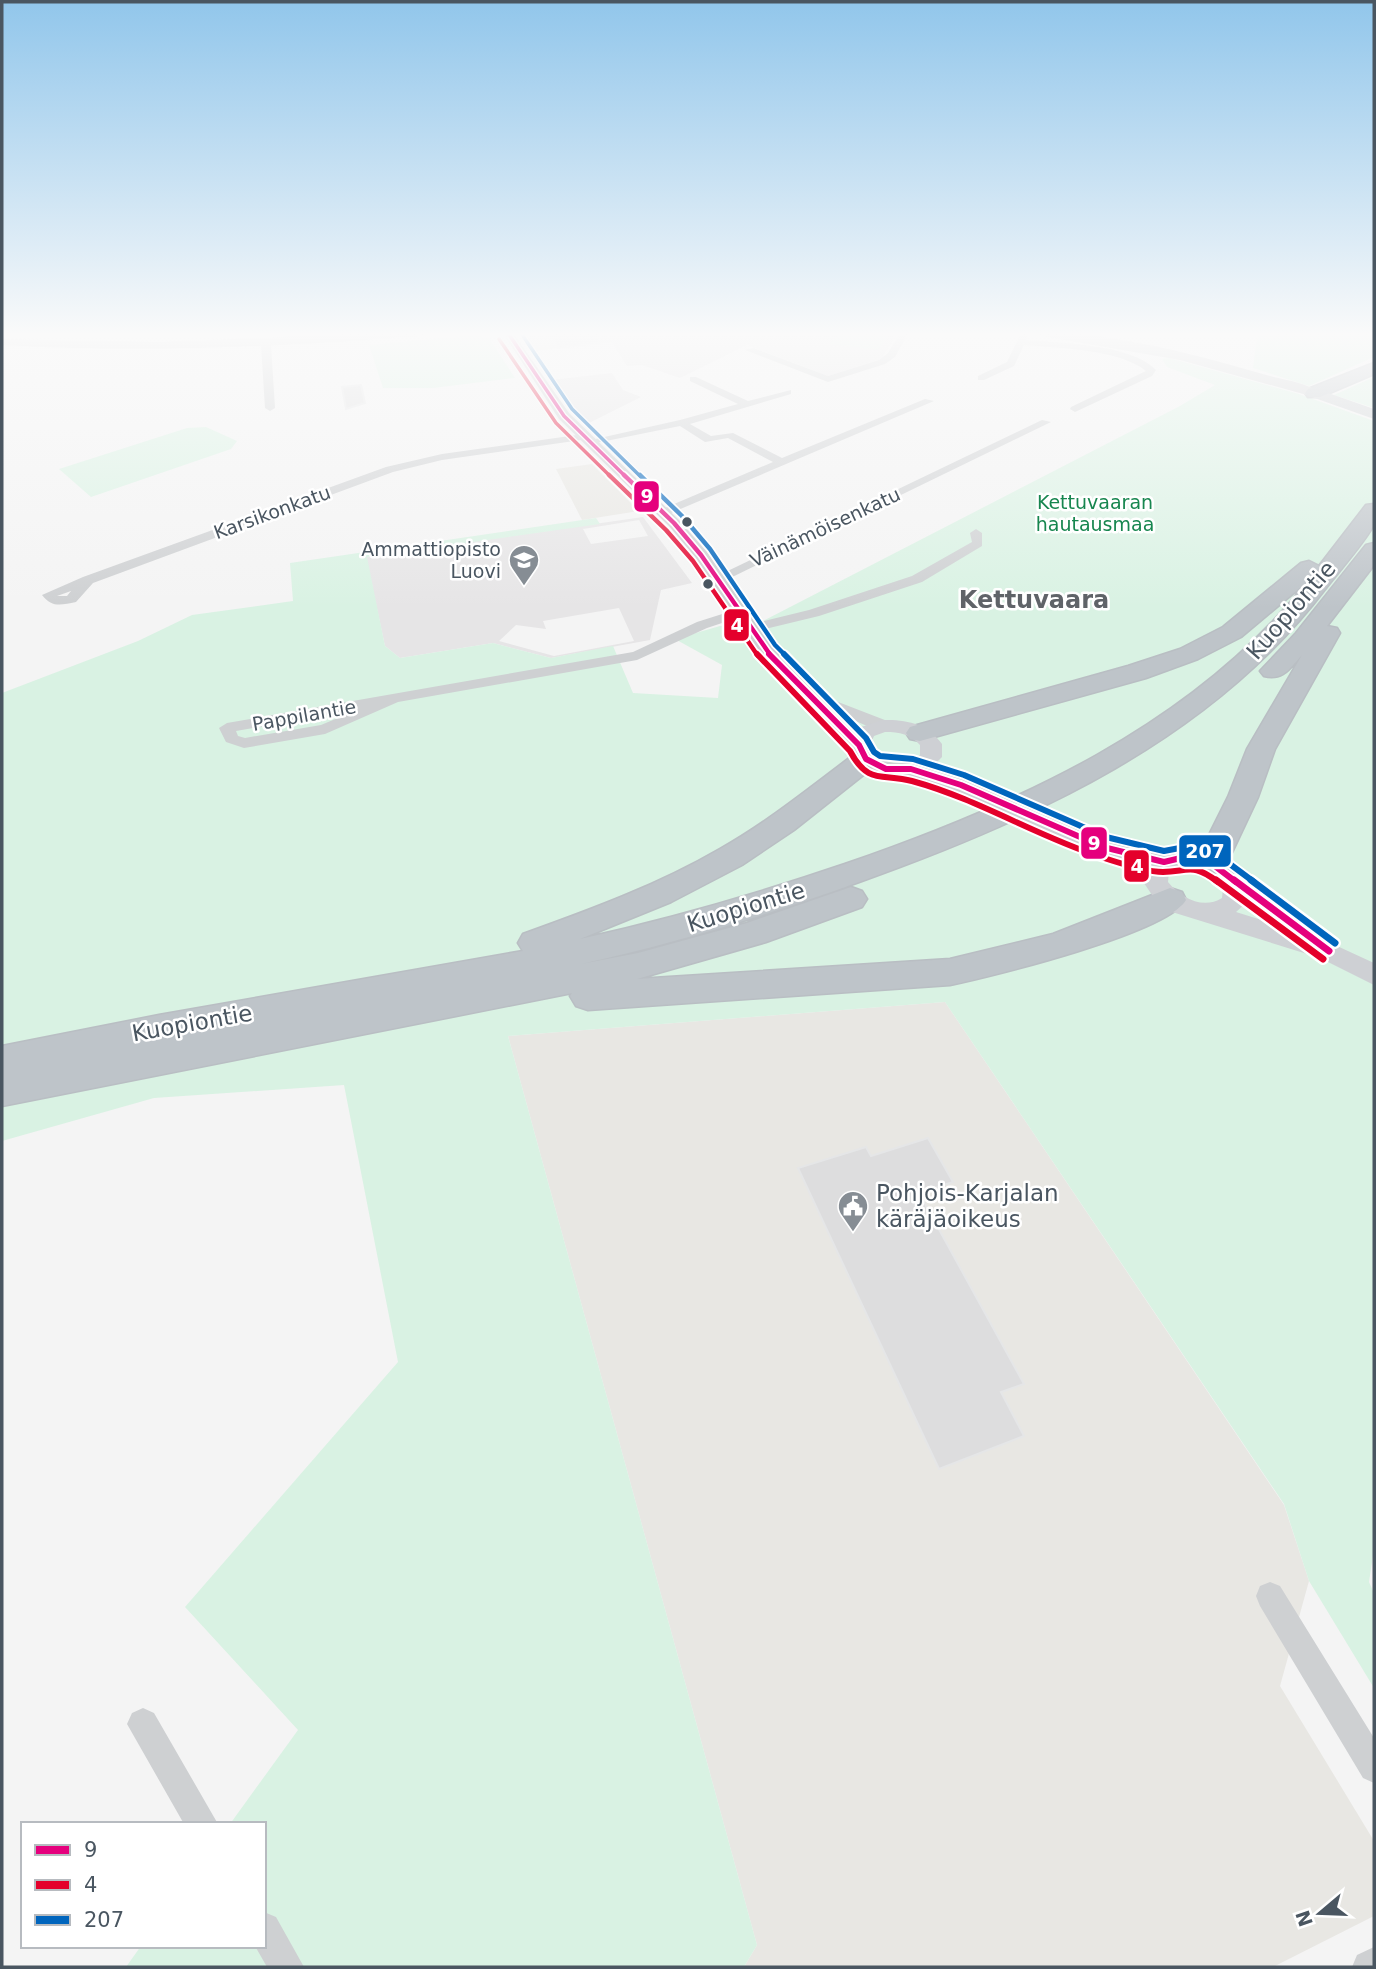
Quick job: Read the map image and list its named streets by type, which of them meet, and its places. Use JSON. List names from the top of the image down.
{
  "streets": {
    "highway": ["Kuopiontie"],
    "street": ["Karsikonkatu", "Väinämöisenkatu", "Pappilantie"]
  },
  "districts": ["Kettuvaara"],
  "parks": ["Kettuvaaran hautausmaa"],
  "places": {
    "school or university": ["Ammattiopisto Luovi"],
    "public building": ["Pohjois-Karjalan käräjäoikeus"]
  },
  "lines": ["transit line 9", "transit line 4", "transit line 207"],
  "legend": ["9", "4", "207"],
  "north": "left"
}
